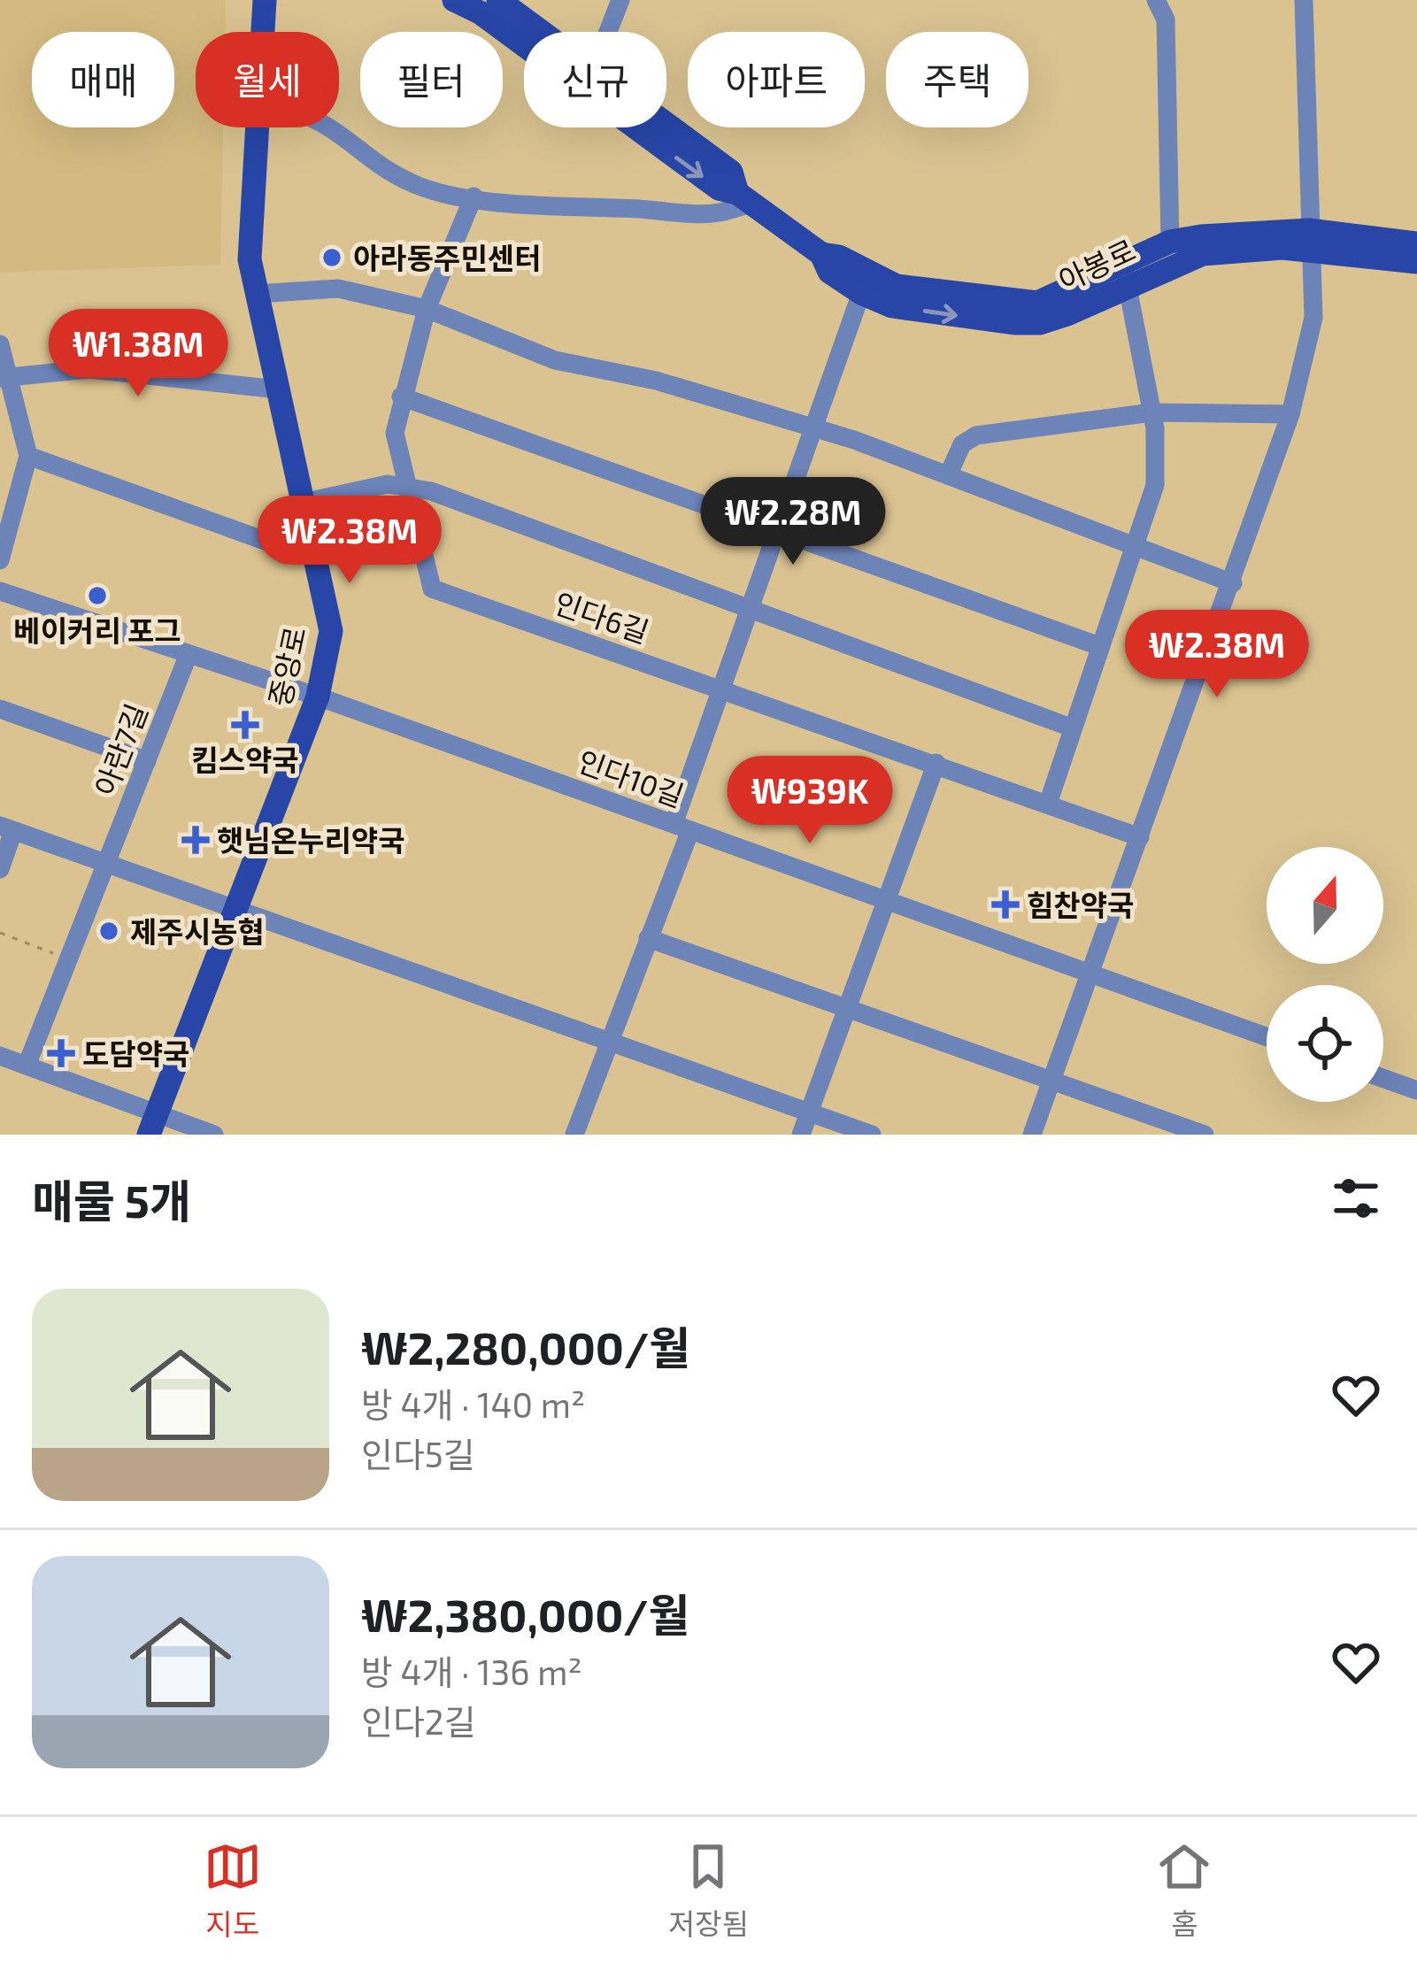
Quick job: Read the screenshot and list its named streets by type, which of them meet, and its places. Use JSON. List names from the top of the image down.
{
  "streets": {
    "main road": ["아봉로", "중앙로"],
    "street": ["인다6길", "아란7길", "인다10길"]
  },
  "crossings": [
    ["중앙로", "인다10길"]
  ],
  "places": {
    "other": ["아라동주민센터", "베이커리 포그", "제주시농협"],
    "health": [
      "킴스약국",
      "햇님온누리약국",
      "힘찬약국",
      "도담약국"
    ]
  },
  "north": "top",
  "page": {
    "chip": [
      "매매",
      "월세",
      "필터",
      "신규",
      "아파트",
      "주택"
    ],
    "price": [
      "₩1.38M",
      "₩2.28M",
      "₩2.38M",
      "₩2.38M",
      "₩939K"
    ],
    "heading": "매물 5개",
    "list": [
      {
        "name": "₩2,280,000/월",
        "note": "방 4개 · 140 m² · 인다5길"
      },
      {
        "name": "₩2,380,000/월",
        "note": "방 4개 · 136 m² · 인다2길"
      }
    ],
    "tabs": ["지도", "저장됨", "홈"]
  }
}
